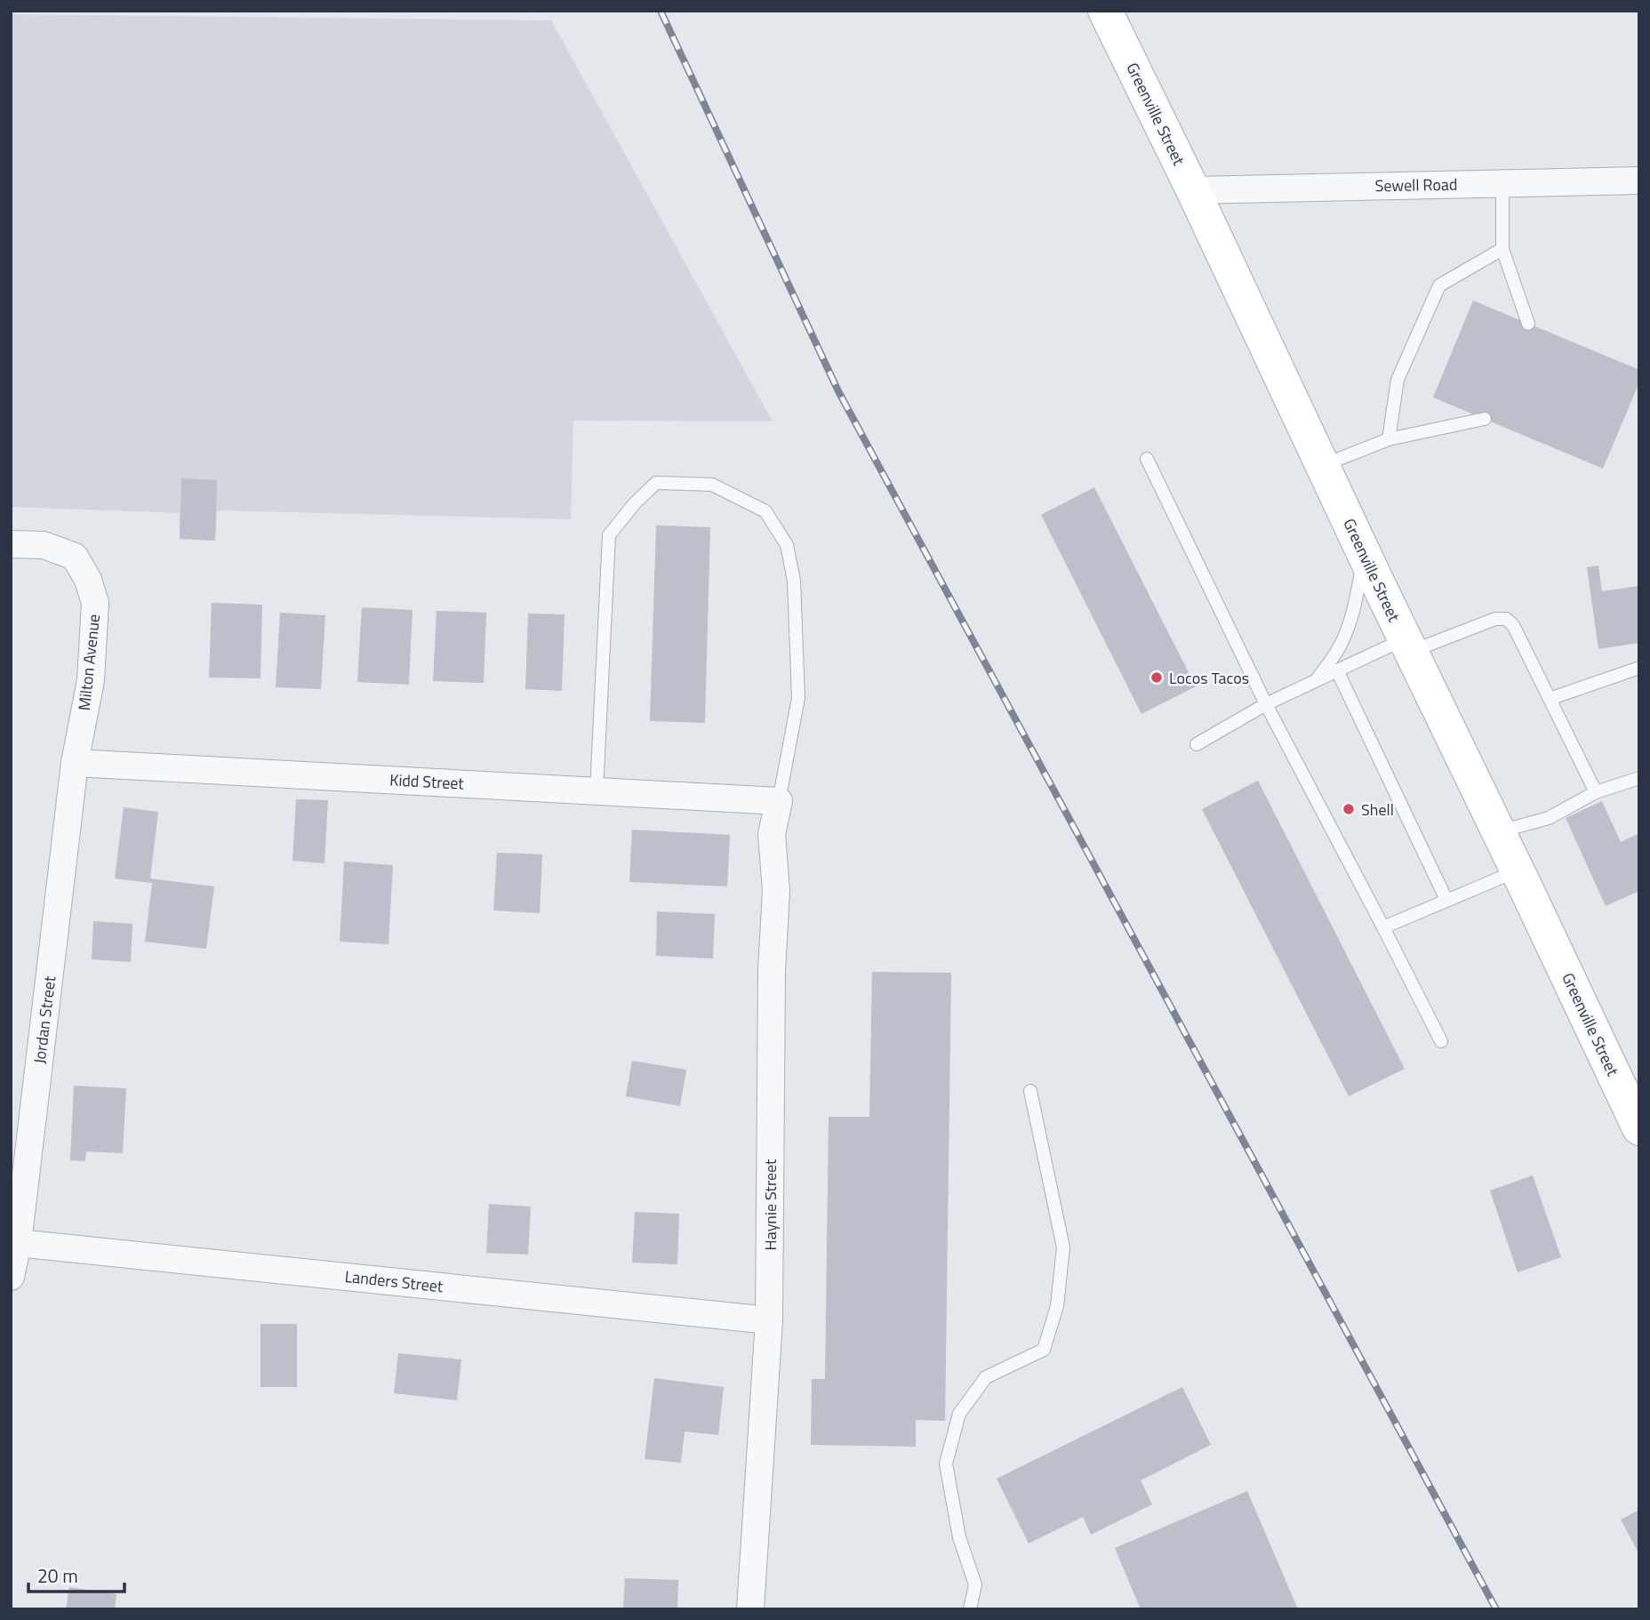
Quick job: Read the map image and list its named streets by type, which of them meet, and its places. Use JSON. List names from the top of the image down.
{
  "streets": {
    "main road": ["Greenville Street"],
    "street": [
      "Sewell Road",
      "Milton Avenue",
      "Kidd Street",
      "Jordan Street",
      "Haynie Street",
      "Landers Street"
    ]
  },
  "crossings": [
    ["Greenville Street", "Sewell Road"],
    ["Milton Avenue", "Kidd Street"],
    ["Milton Avenue", "Jordan Street"],
    ["Kidd Street", "Jordan Street"],
    ["Kidd Street", "Haynie Street"],
    ["Jordan Street", "Landers Street"],
    ["Haynie Street", "Landers Street"]
  ],
  "places": ["Locos Tacos", "Shell"],
  "scale_bar": "20 m"
}
